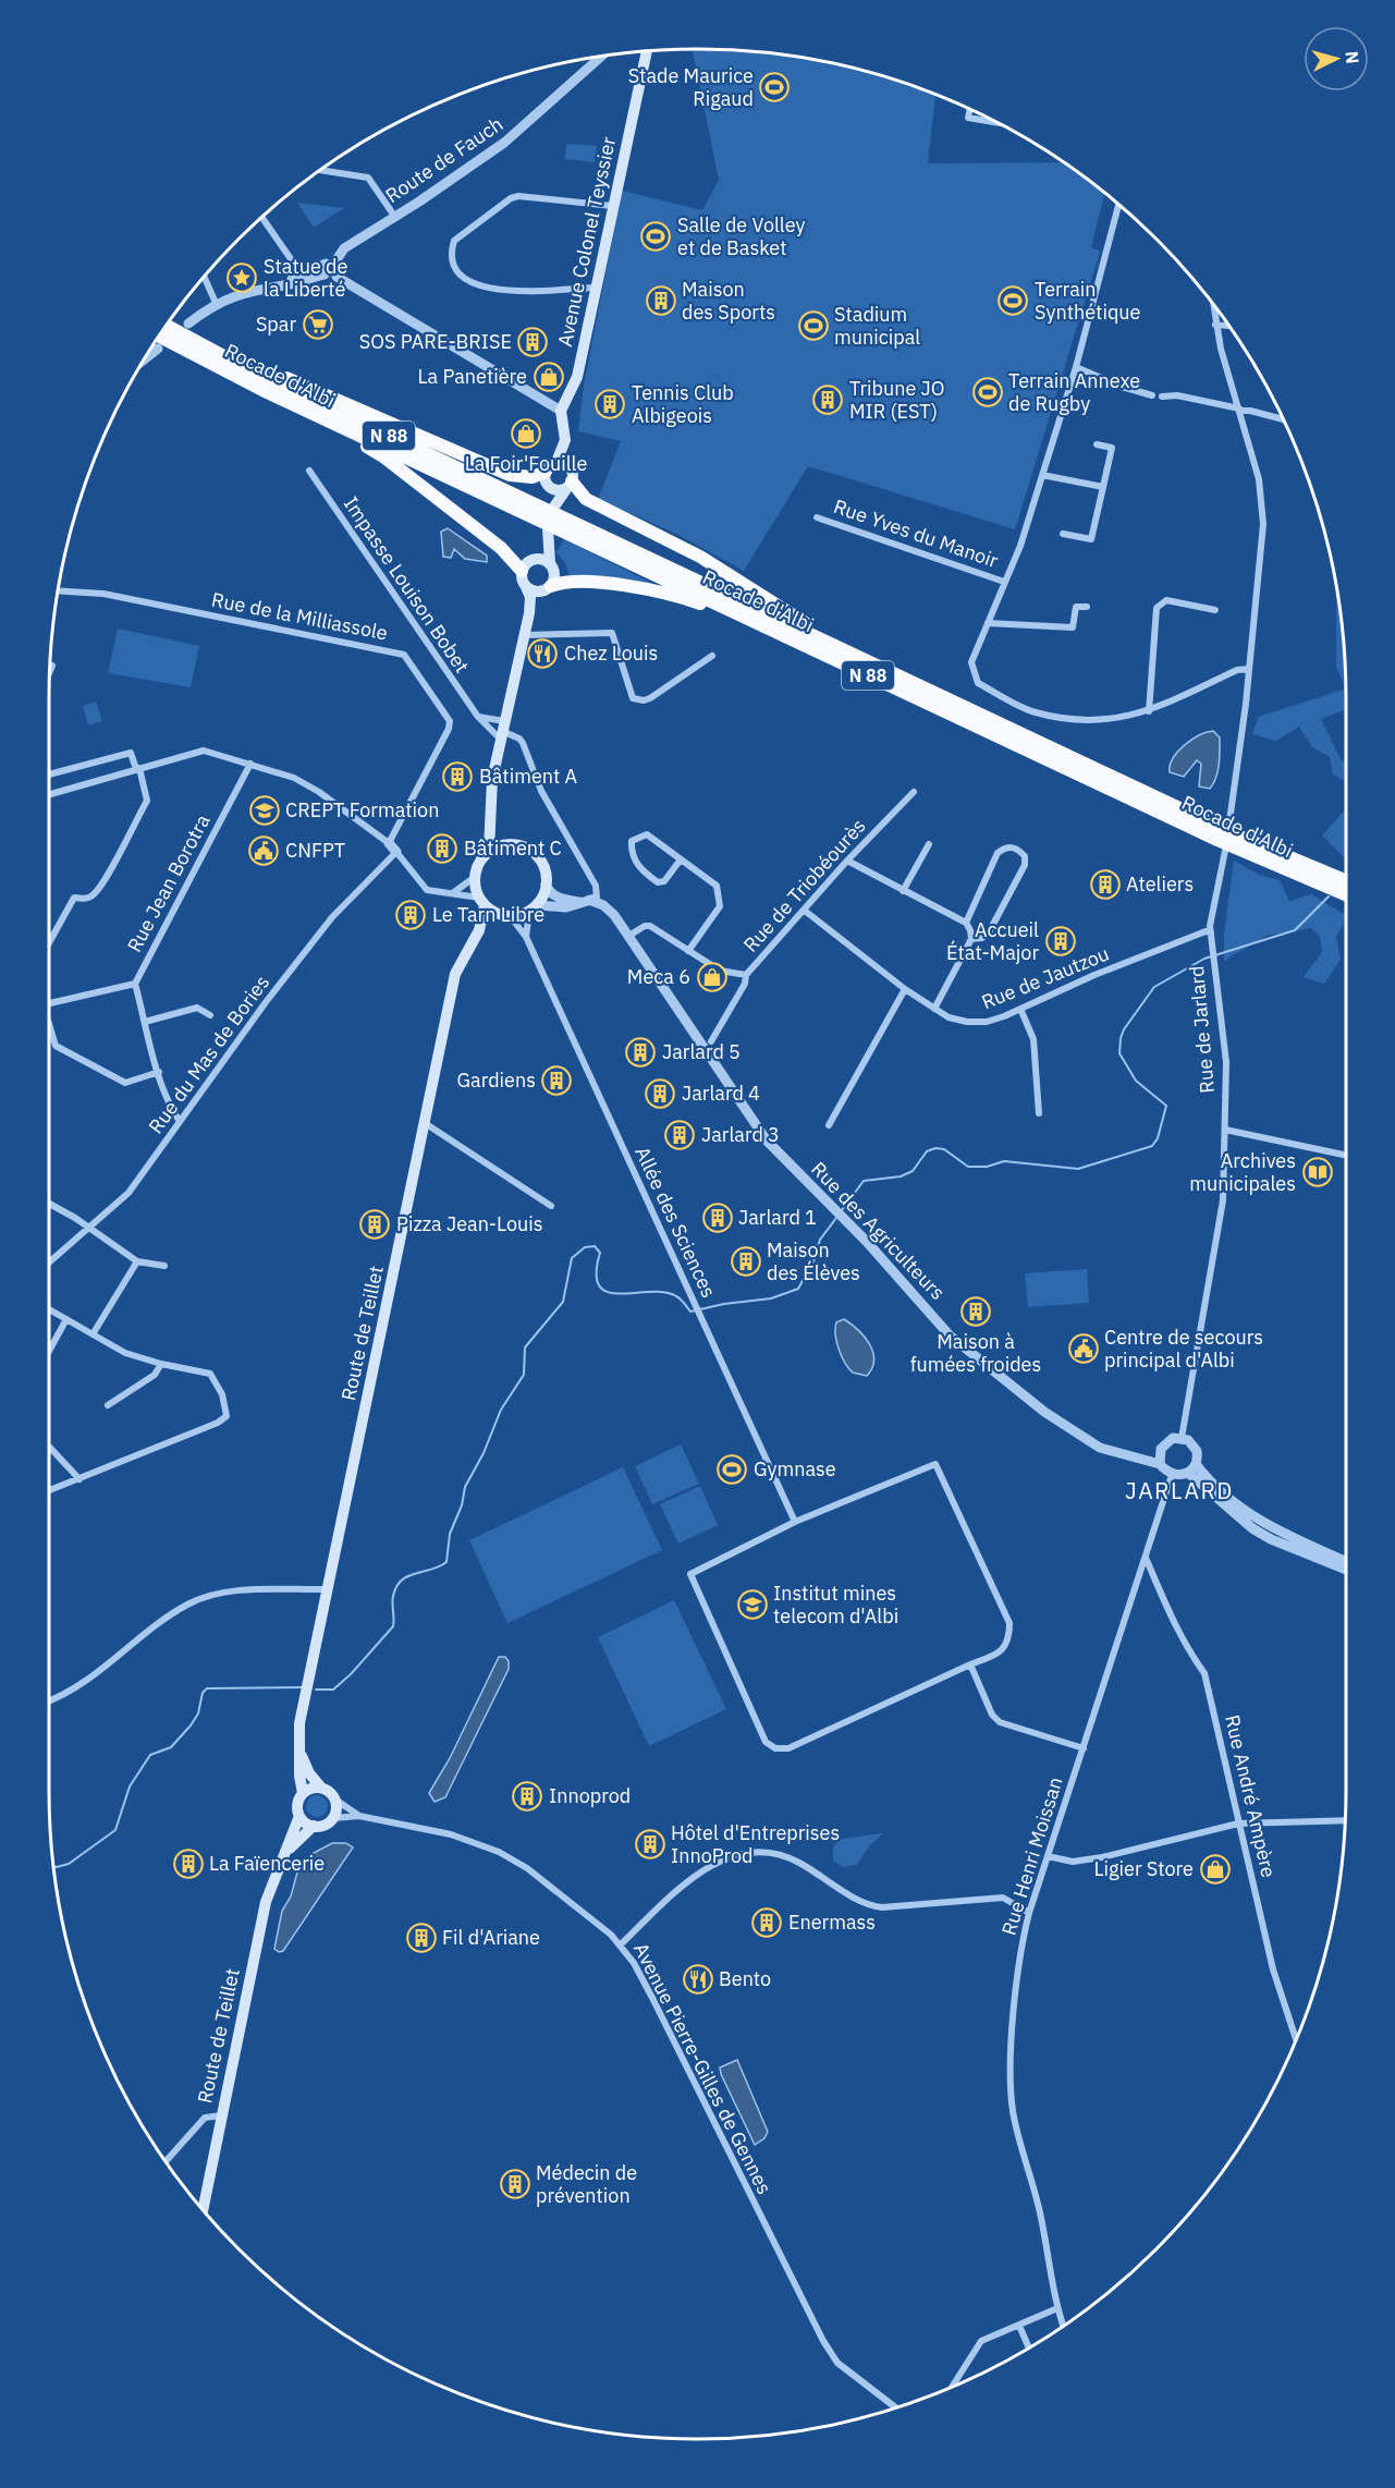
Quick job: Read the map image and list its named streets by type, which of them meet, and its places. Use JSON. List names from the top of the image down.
{
  "streets": {
    "highway": ["Rocade d'Albi", "N 88"],
    "main road": ["Avenue Colonel Teyssier", "Route de Teillet"],
    "street": [
      "Route de Fauch",
      "Rue Yves du Manoir",
      "Impasse Louison Bobet",
      "Rue de la Milliassole",
      "Rue Jean Borotra",
      "Rue de Triobéourès",
      "Rue de Jautzou",
      "Rue de Jarlard",
      "Rue du Mas de Bories",
      "Allée des Sciences",
      "Rue des Agriculteurs",
      "Rue André Ampère",
      "Rue Henri Moissan",
      "Avenue Pierre-Gilles de Gennes"
    ]
  },
  "crossings": [
    ["Route de Fauch", "Rocade d'Albi"],
    ["Rocade d'Albi", "Rue de Jarlard"],
    ["Rue Jean Borotra", "Rue du Mas de Bories"],
    ["Rue de Triobéourès", "Rue de Jautzou"],
    ["Rue de Jautzou", "Rue de Jarlard"],
    ["Rue de Jarlard", "Rue des Agriculteurs"],
    ["Rue de Jarlard", "Rue Henri Moissan"],
    ["Allée des Sciences", "Rue des Agriculteurs"],
    ["Allée des Sciences", "Route de Teillet"],
    ["Rue des Agriculteurs", "Route de Teillet"],
    ["Rue des Agriculteurs", "Rue Henri Moissan"],
    ["Route de Teillet", "Avenue Pierre-Gilles de Gennes"],
    ["Rue André Ampère", "Rue Henri Moissan"]
  ],
  "districts": ["JARLARD"],
  "places": {
    "sports": [
      "Stade Maurice Rigaud",
      "Salle de Volley et de Basket",
      "Terrain Synthétique",
      "Stadium municipal",
      "Terrain Annexe de Rugby",
      "Gymnase"
    ],
    "place": ["Statue de la Liberté"],
    "building": [
      "Maison des Sports",
      "SOS PARE-BRISE",
      "Tribune JO MIR (EST)",
      "Tennis Club Albigeois",
      "Bâtiment A",
      "Bâtiment C",
      "Ateliers",
      "Le Tarn Libre",
      "Accueil État-Major",
      "Jarlard 5",
      "Gardiens",
      "Jarlard 4",
      "Jarlard 3",
      "Jarlard 1",
      "Pizza Jean-Louis",
      "Maison des Élèves",
      "Maison à fumées froides",
      "Innoprod",
      "Hôtel d'Entreprises InnoProd",
      "La Faïencerie",
      "Enermass",
      "Fil d'Ariane",
      "Médecin de prévention"
    ],
    "supermarket": ["Spar"],
    "shop": [
      "La Panetière",
      "La Foir'Fouille",
      "Meca 6",
      "Ligier Store"
    ],
    "restaurant": ["Chez Louis", "Bento"],
    "school or university": ["CREPT Formation", "Institut mines telecom d'Albi"],
    "public building": ["CNFPT", "Centre de secours principal d'Albi"],
    "library": ["Archives municipales"]
  },
  "north": "right"
}
